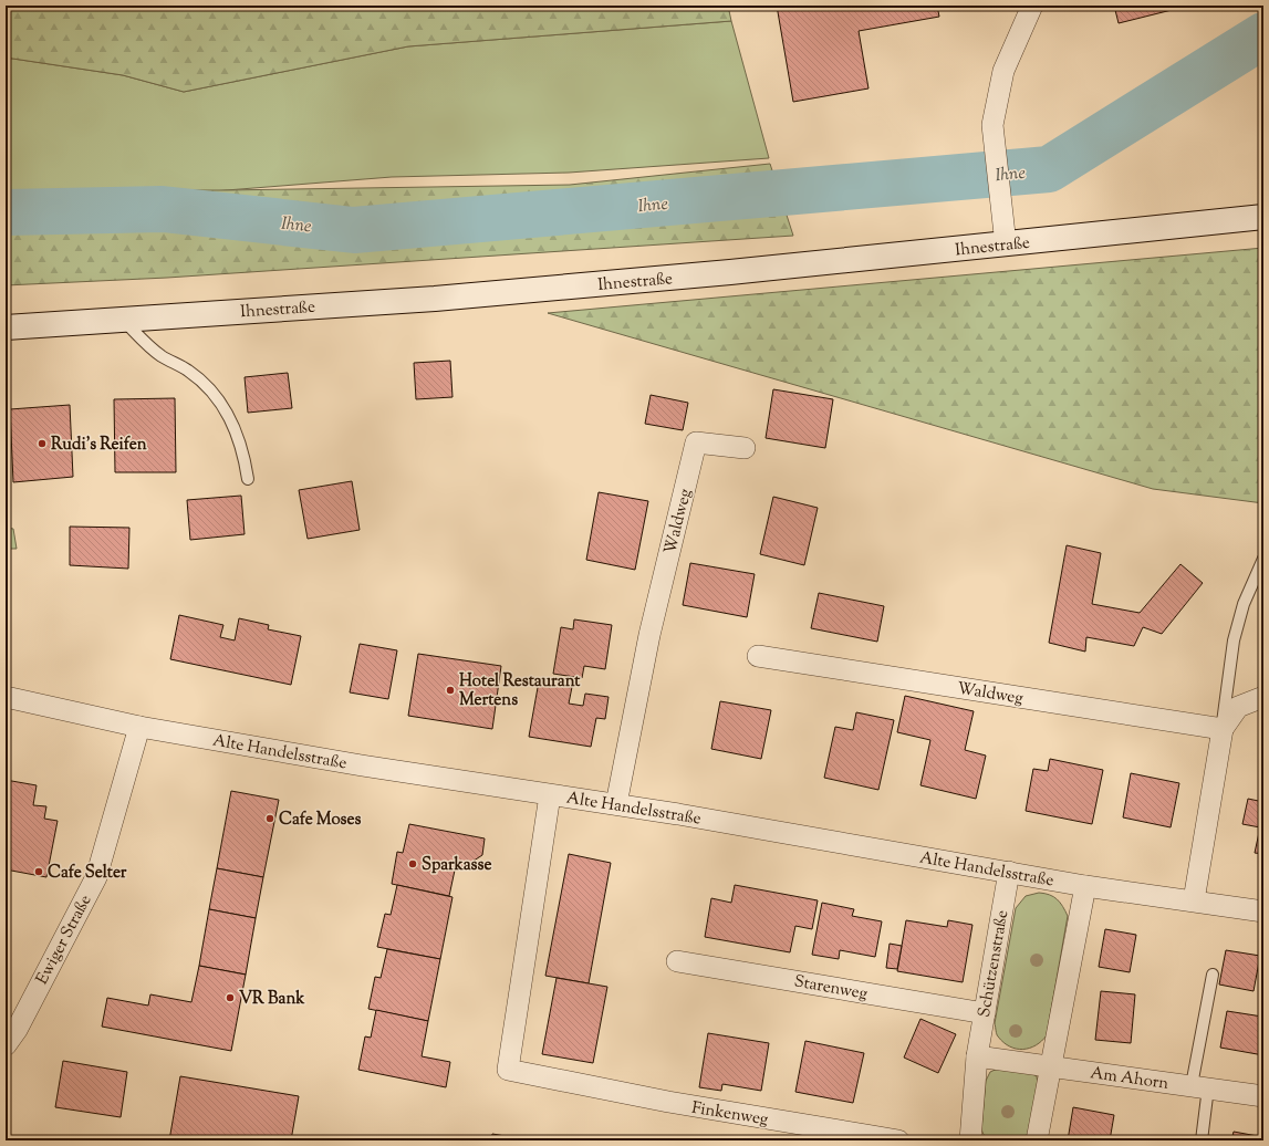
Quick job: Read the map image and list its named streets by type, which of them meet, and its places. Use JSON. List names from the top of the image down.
{
  "streets": {
    "main road": ["Ihnestraße"],
    "street": [
      "Waldweg",
      "Alte Handelsstraße",
      "Ewiger Straße",
      "Schützenstraße",
      "Starenweg",
      "Am Ahorn",
      "Finkenweg"
    ]
  },
  "crossings": [
    ["Waldweg", "Alte Handelsstraße"],
    ["Alte Handelsstraße", "Ewiger Straße"],
    ["Alte Handelsstraße", "Schützenstraße"],
    ["Alte Handelsstraße", "Finkenweg"],
    ["Schützenstraße", "Starenweg"]
  ],
  "water": ["Ihne"],
  "places": [
    "Rudi's Reifen",
    "Hotel Restaurant Mertens",
    "Cafe Moses",
    "Sparkasse",
    "Cafe Selter",
    "VR Bank"
  ]
}
